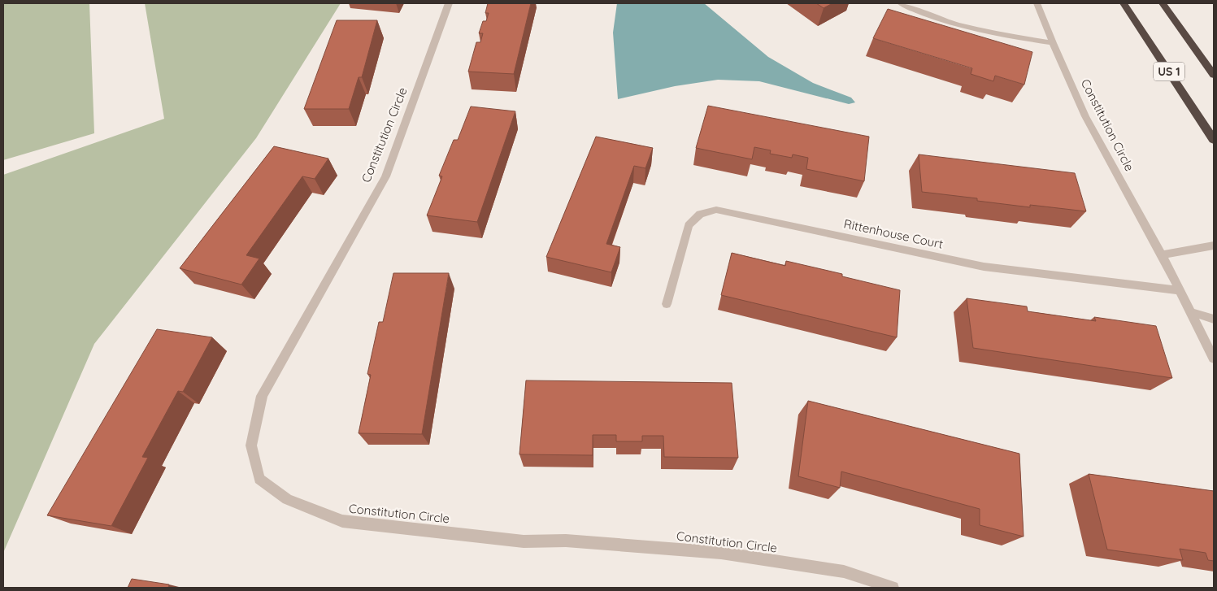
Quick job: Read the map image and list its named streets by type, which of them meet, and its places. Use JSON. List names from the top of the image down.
{
  "streets": {
    "highway": ["US 1"],
    "street": ["Constitution Circle", "Rittenhouse Court"]
  },
  "crossings": [
    ["Constitution Circle", "Rittenhouse Court"]
  ]
}
